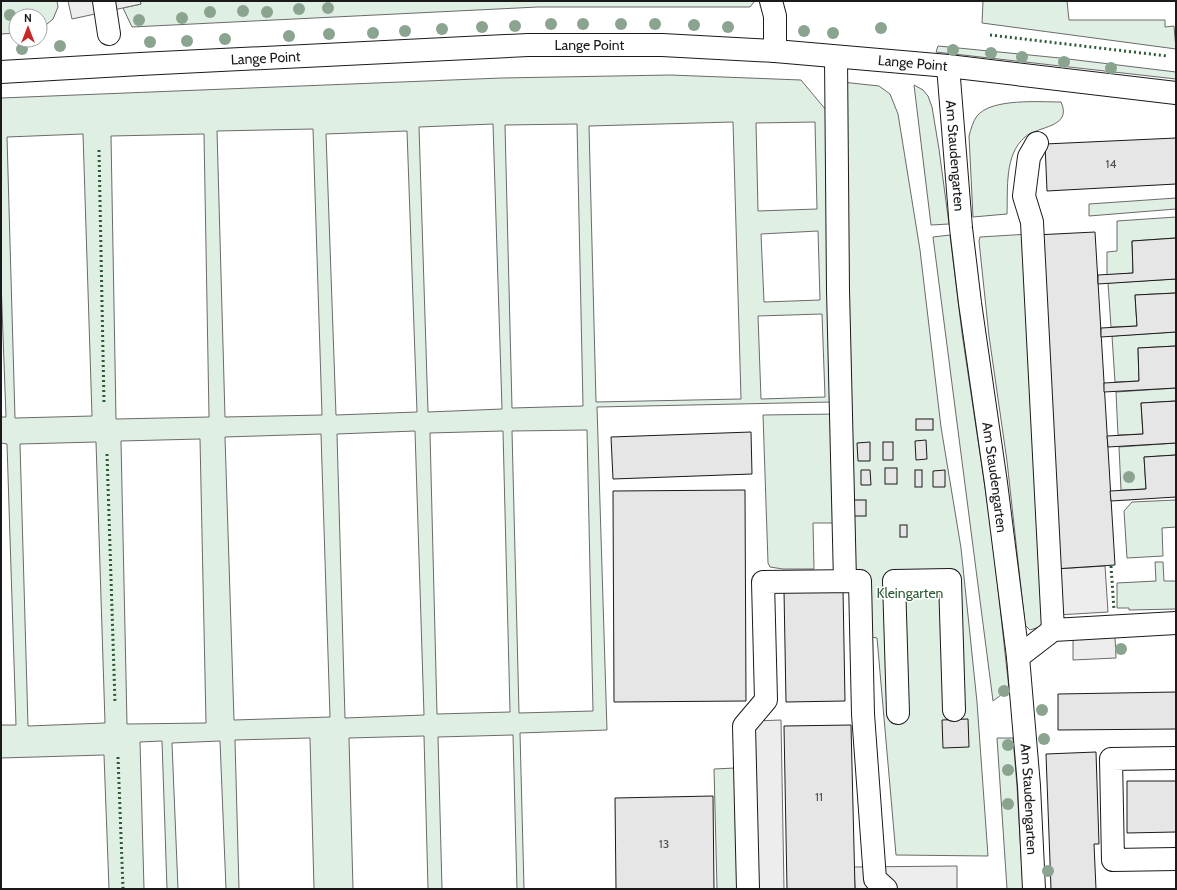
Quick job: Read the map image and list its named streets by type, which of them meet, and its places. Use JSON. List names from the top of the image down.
{
  "streets": {
    "street": ["Lange Point", "Am Staudengarten"]
  },
  "crossings": [
    ["Lange Point", "Am Staudengarten"]
  ],
  "parks": ["Kleingarten"],
  "house_numbers": ["14", "11", "13"],
  "north": "top"
}
